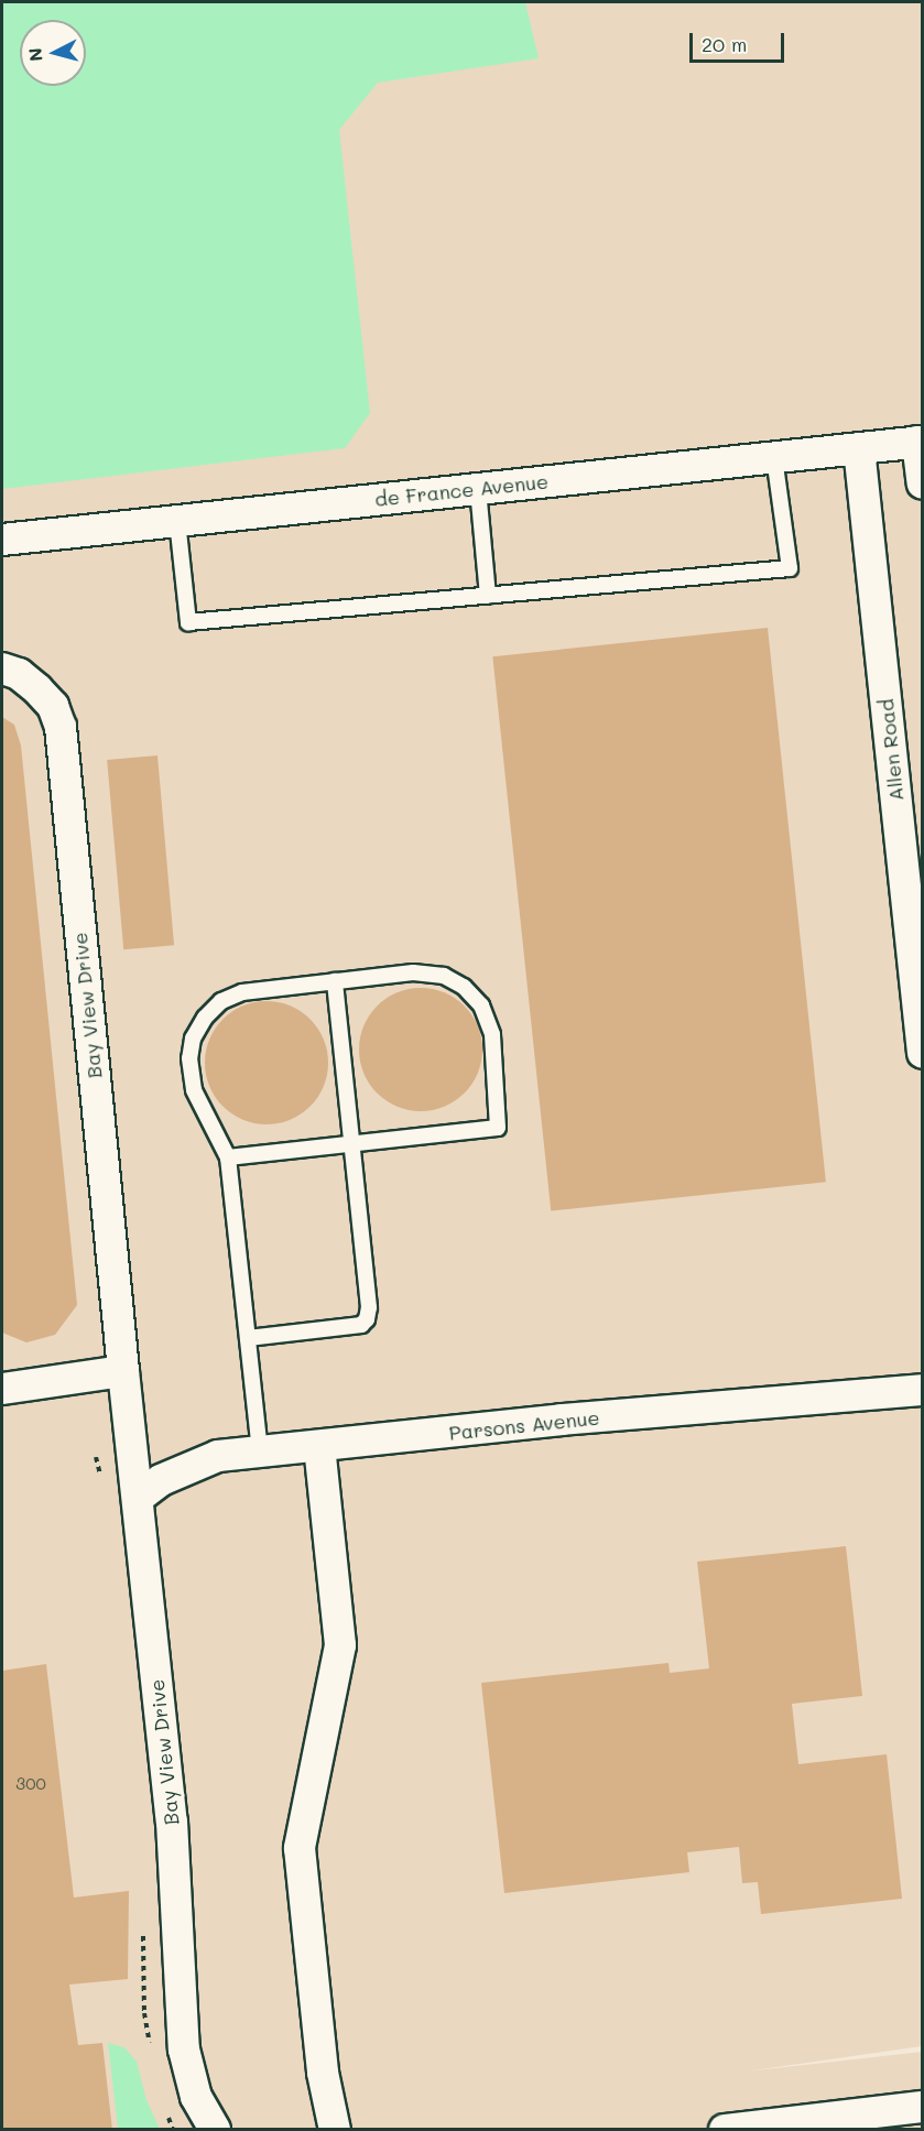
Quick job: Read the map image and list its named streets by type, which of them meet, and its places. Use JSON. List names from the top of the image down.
{
  "streets": {
    "street": [
      "de France Avenue",
      "Allen Road",
      "Bay View Drive",
      "Parsons Avenue"
    ]
  },
  "crossings": [
    ["de France Avenue", "Allen Road"],
    ["Bay View Drive", "Parsons Avenue"]
  ],
  "house_numbers": ["300"],
  "scale_bar": "20 m",
  "north": "left"
}
